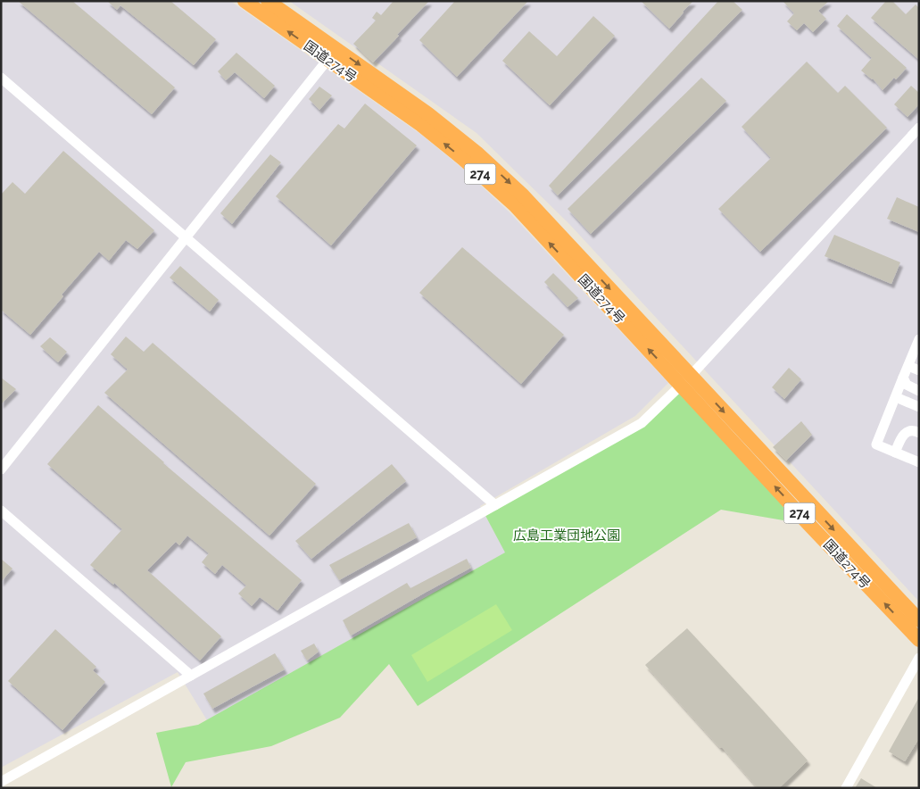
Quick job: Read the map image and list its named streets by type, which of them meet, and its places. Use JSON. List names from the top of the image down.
{
  "streets": {
    "highway": ["国道274号", "274"]
  },
  "parks": ["広島工業団地公園"]
}
